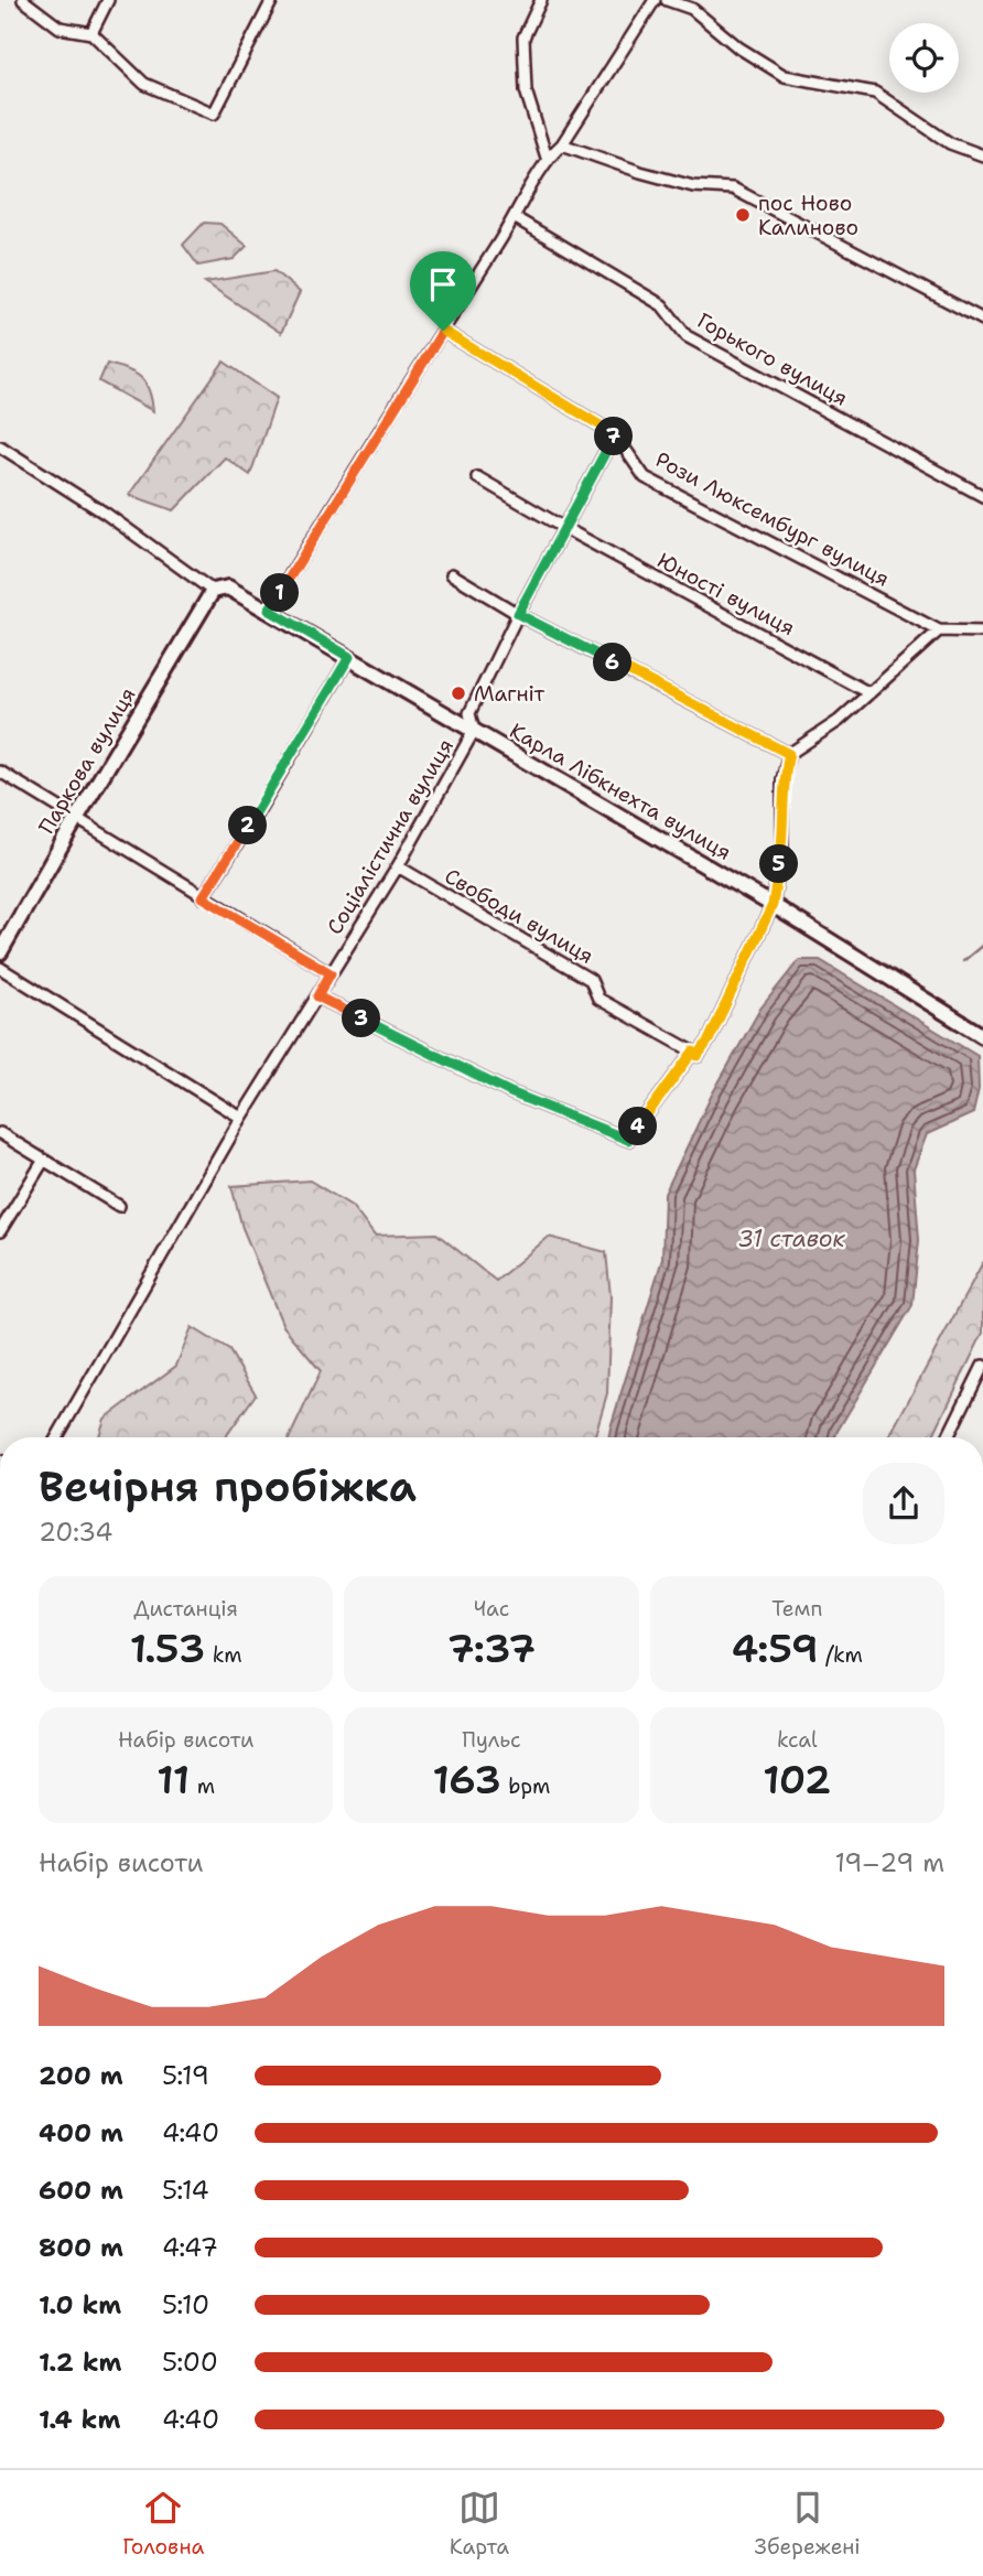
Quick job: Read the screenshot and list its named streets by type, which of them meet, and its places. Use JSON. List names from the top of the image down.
{
  "streets": {
    "street": [
      "Горького вулиця",
      "Рози Люксембург вулиця",
      "Юності вулиця",
      "Паркова вулиця",
      "Карла Лібкнехта вулиця",
      "Соціалістична вулиця",
      "Свободи вулиця"
    ]
  },
  "crossings": [
    ["Рози Люксембург вулиця", "Соціалістична вулиця"],
    ["Юності вулиця", "Соціалістична вулиця"],
    ["Паркова вулиця", "Карла Лібкнехта вулиця"],
    ["Карла Лібкнехта вулиця", "Соціалістична вулиця"],
    ["Соціалістична вулиця", "Свободи вулиця"]
  ],
  "water": ["31 ставок"],
  "places": ["пос Ново Калиново", "Магніт"],
  "page": {
    "pins": [
      "7",
      "1",
      "6",
      "2",
      "5",
      "3",
      "4"
    ],
    "heading": ["Вечірня пробіжка", "20:34"],
    "stats": [
      ["Дистанція", "1.53 km"],
      ["Час", "7:37"],
      ["Темп", "4:59 /km"],
      ["Набір висоти", "11 m"],
      ["Пульс", "163 bpm"],
      ["kcal", "102"]
    ],
    "chart": ["Набір висоти", "19–29 m"],
    "list": [
      {
        "name": "200 m",
        "note": "5:19"
      },
      {
        "name": "400 m",
        "note": "4:40"
      },
      {
        "name": "600 m",
        "note": "5:14"
      },
      {
        "name": "800 m",
        "note": "4:47"
      },
      {
        "name": "1.0 km",
        "note": "5:10"
      },
      {
        "name": "1.2 km",
        "note": "5:00"
      },
      {
        "name": "1.4 km",
        "note": "4:40"
      }
    ],
    "tabs": ["Головна", "Карта", "Збережені"]
  }
}
